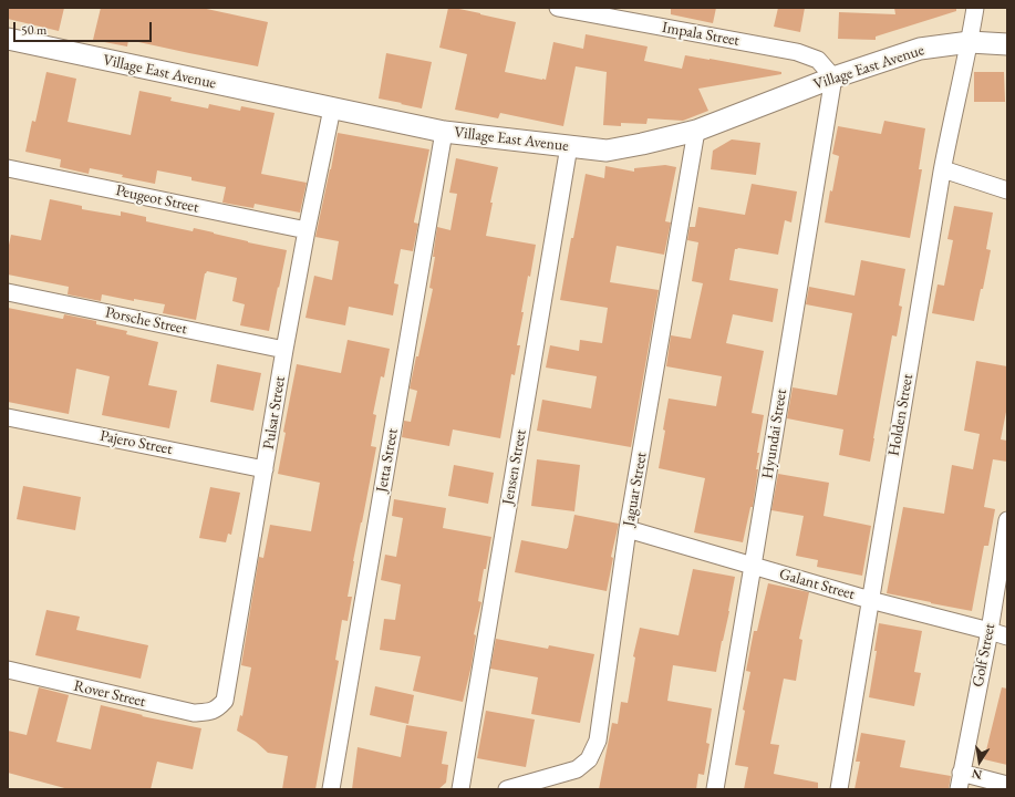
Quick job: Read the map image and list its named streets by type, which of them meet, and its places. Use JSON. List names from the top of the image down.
{
  "streets": {
    "street": [
      "Impala Street",
      "Village East Avenue",
      "Peugeot Street",
      "Porsche Street",
      "Pulsar Street",
      "Holden Street",
      "Hyundai Street",
      "Pajero Street",
      "Jetta Street",
      "Jensen Street",
      "Jaguar Street",
      "Galant Street",
      "Golf Street",
      "Rover Street"
    ]
  },
  "crossings": [
    ["Impala Street", "Village East Avenue"],
    ["Impala Street", "Hyundai Street"],
    ["Village East Avenue", "Pulsar Street"],
    ["Village East Avenue", "Holden Street"],
    ["Village East Avenue", "Hyundai Street"],
    ["Village East Avenue", "Jetta Street"],
    ["Village East Avenue", "Jensen Street"],
    ["Village East Avenue", "Jaguar Street"],
    ["Peugeot Street", "Pulsar Street"],
    ["Porsche Street", "Pulsar Street"],
    ["Pulsar Street", "Pajero Street"],
    ["Pulsar Street", "Rover Street"],
    ["Holden Street", "Galant Street"],
    ["Hyundai Street", "Galant Street"],
    ["Jaguar Street", "Galant Street"],
    ["Galant Street", "Golf Street"]
  ],
  "scale_bar": "50 m",
  "north": "bottom"
}
